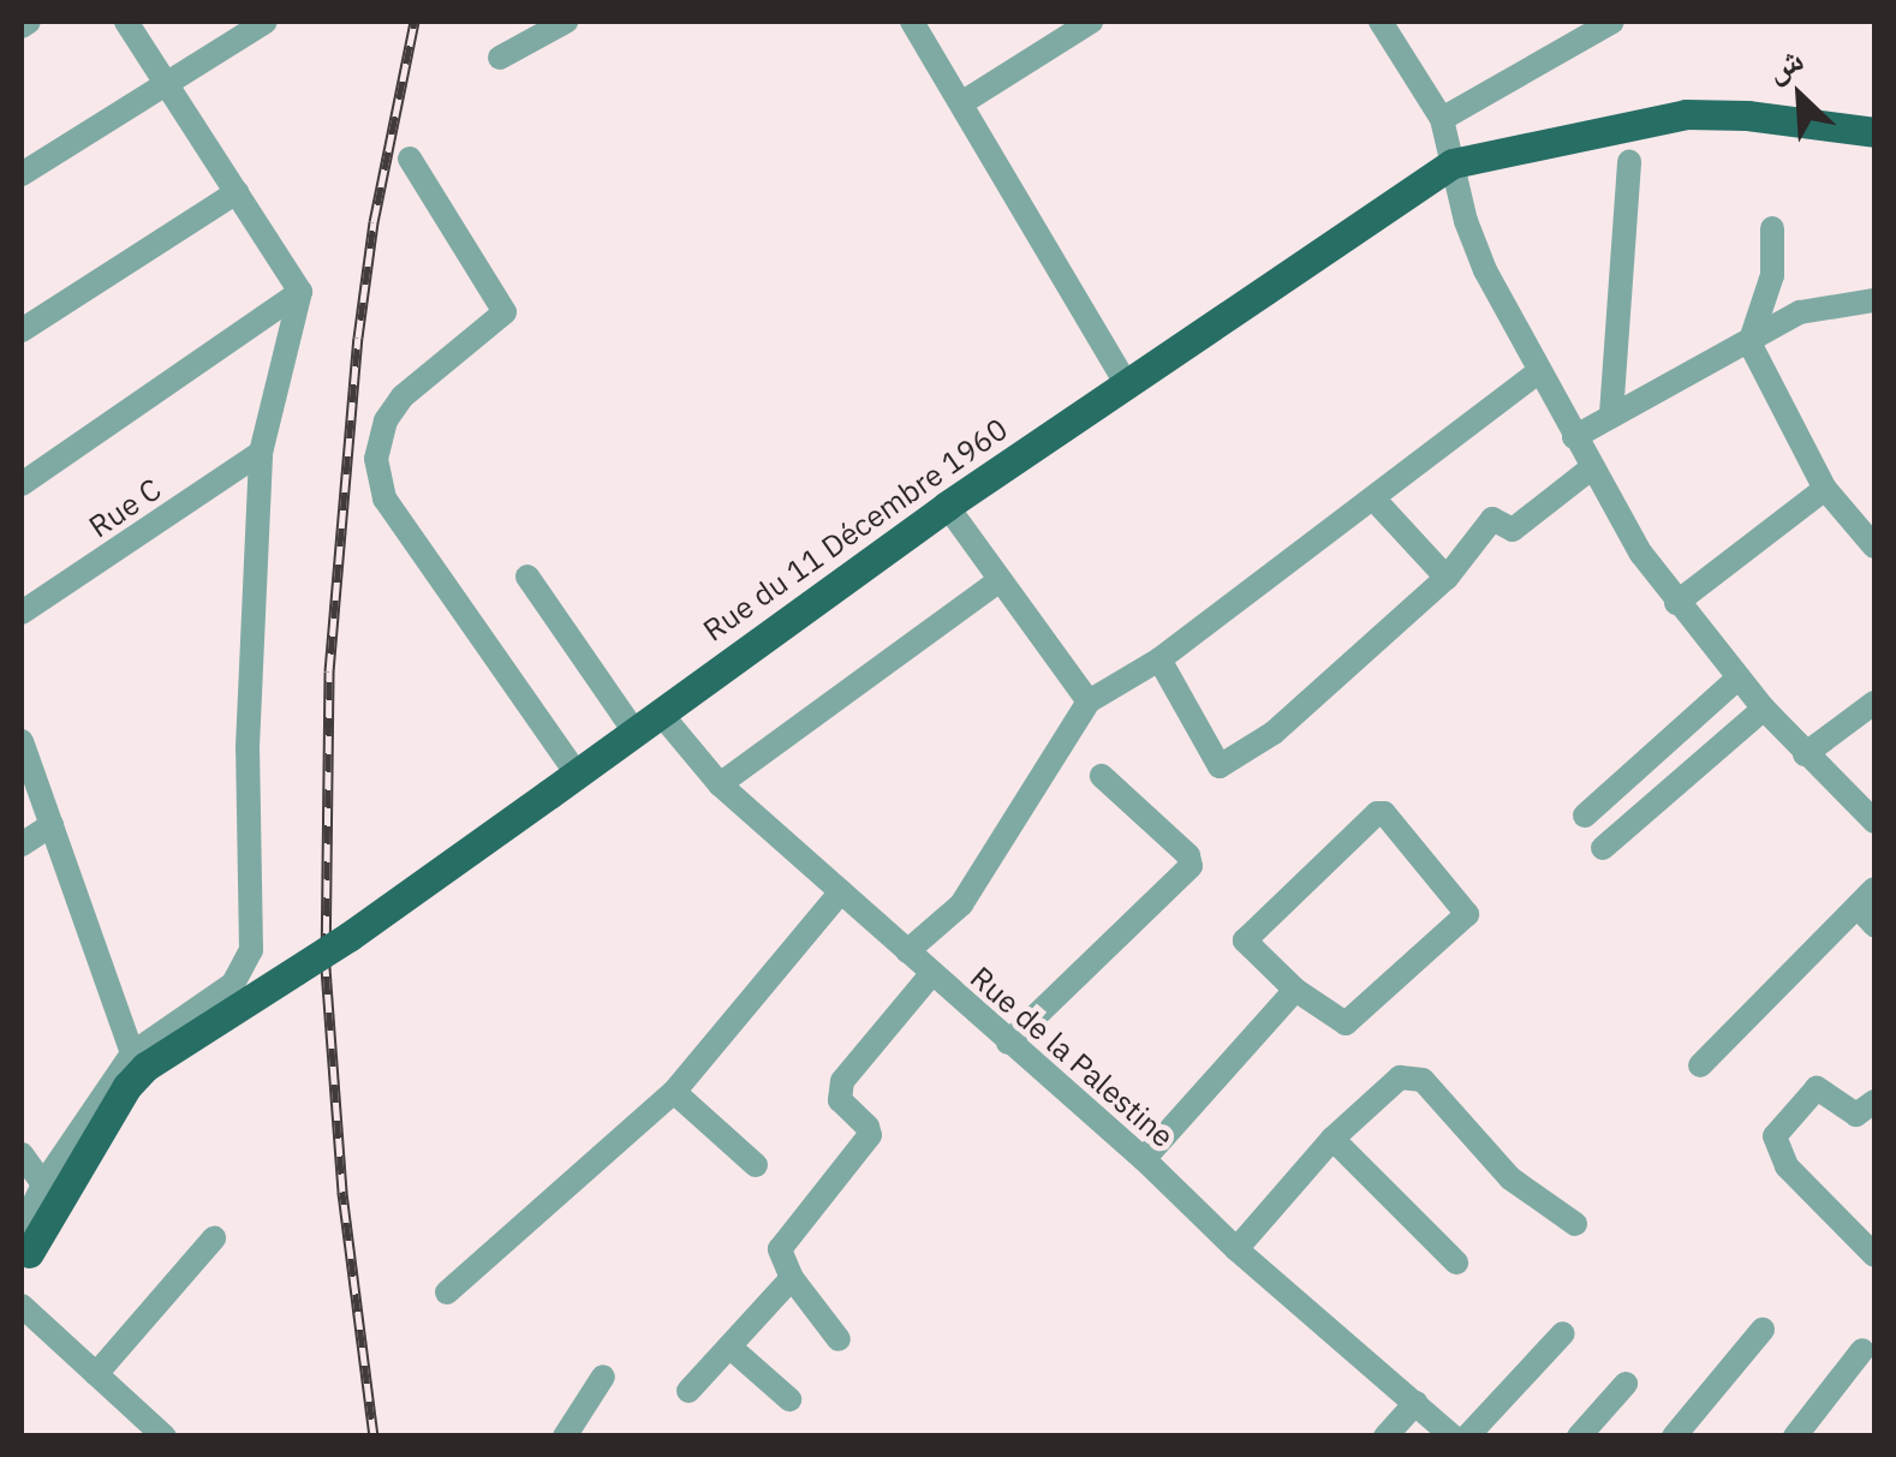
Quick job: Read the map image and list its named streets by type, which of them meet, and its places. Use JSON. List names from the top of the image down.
{
  "streets": {
    "main road": ["Rue du 11 Décembre 1960"],
    "street": ["Rue C", "Rue de la Palestine"]
  },
  "crossings": [
    ["Rue du 11 Décembre 1960", "Rue de la Palestine"]
  ],
  "north": "top left"
}
